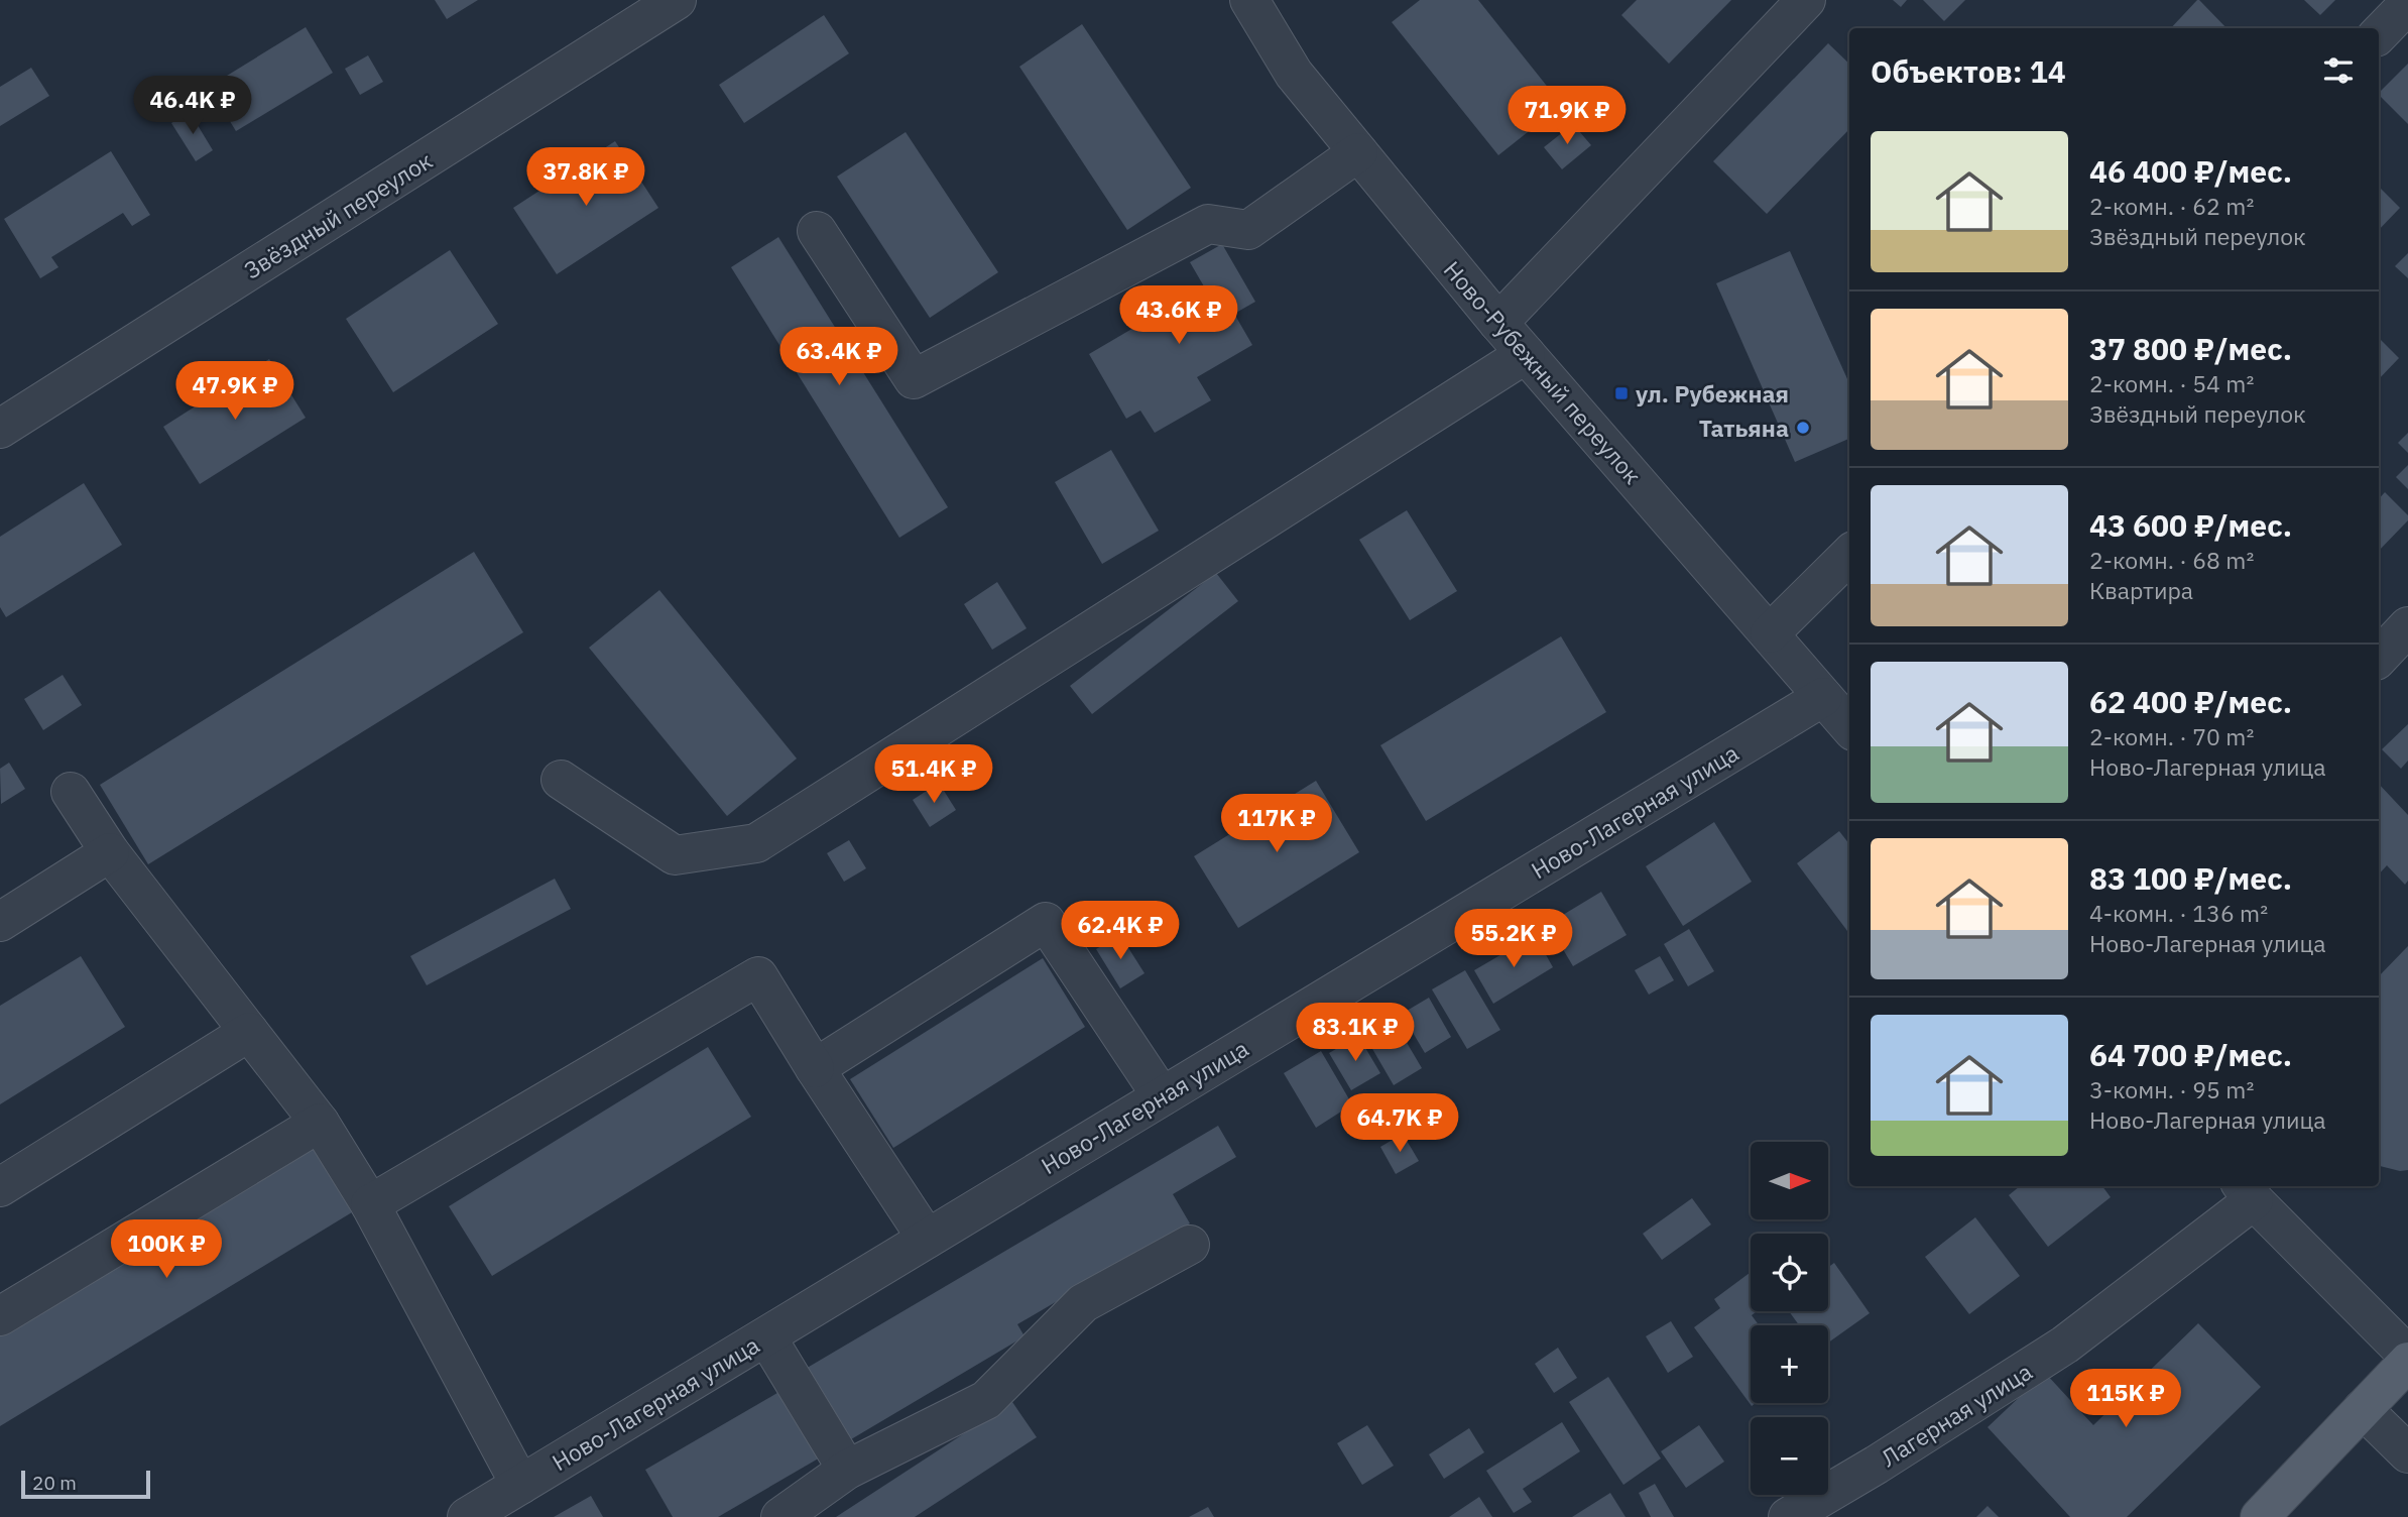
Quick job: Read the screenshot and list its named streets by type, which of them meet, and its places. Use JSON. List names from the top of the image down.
{
  "streets": {
    "street": [
      "Звёздный переулок",
      "Ново-Рубежный переулок",
      "Ново-Лагерная улица",
      "Лагерная улица"
    ]
  },
  "crossings": [
    ["Ново-Рубежный переулок", "Ново-Лагерная улица"]
  ],
  "places": {
    "transit": ["ул. Рубежная"],
    "other": ["Татьяна"]
  },
  "scale_bar": "20 m",
  "north": "right",
  "page": {
    "heading": "Объектов: 14",
    "price": [
      "46.4K ₽",
      "71.9K ₽",
      "37.8K ₽",
      "43.6K ₽",
      "63.4K ₽",
      "47.9K ₽",
      "51.4K ₽",
      "117K ₽",
      "62.4K ₽",
      "55.2K ₽",
      "83.1K ₽",
      "64.7K ₽",
      "100K ₽",
      "115K ₽"
    ],
    "list": [
      {
        "name": "46 400 ₽/мес.",
        "note": "2-комн. · 62 m² · Звёздный переулок"
      },
      {
        "name": "37 800 ₽/мес.",
        "note": "2-комн. · 54 m² · Звёздный переулок"
      },
      {
        "name": "43 600 ₽/мес.",
        "note": "2-комн. · 68 m² · Квартира"
      },
      {
        "name": "62 400 ₽/мес.",
        "note": "2-комн. · 70 m² · Ново-Лагерная улица"
      },
      {
        "name": "83 100 ₽/мес.",
        "note": "4-комн. · 136 m² · Ново-Лагерная улица"
      },
      {
        "name": "64 700 ₽/мес.",
        "note": "3-комн. · 95 m² · Ново-Лагерная улица"
      }
    ],
    "map_buttons": ["+", "−"],
    "scale": "20 m"
  }
}
